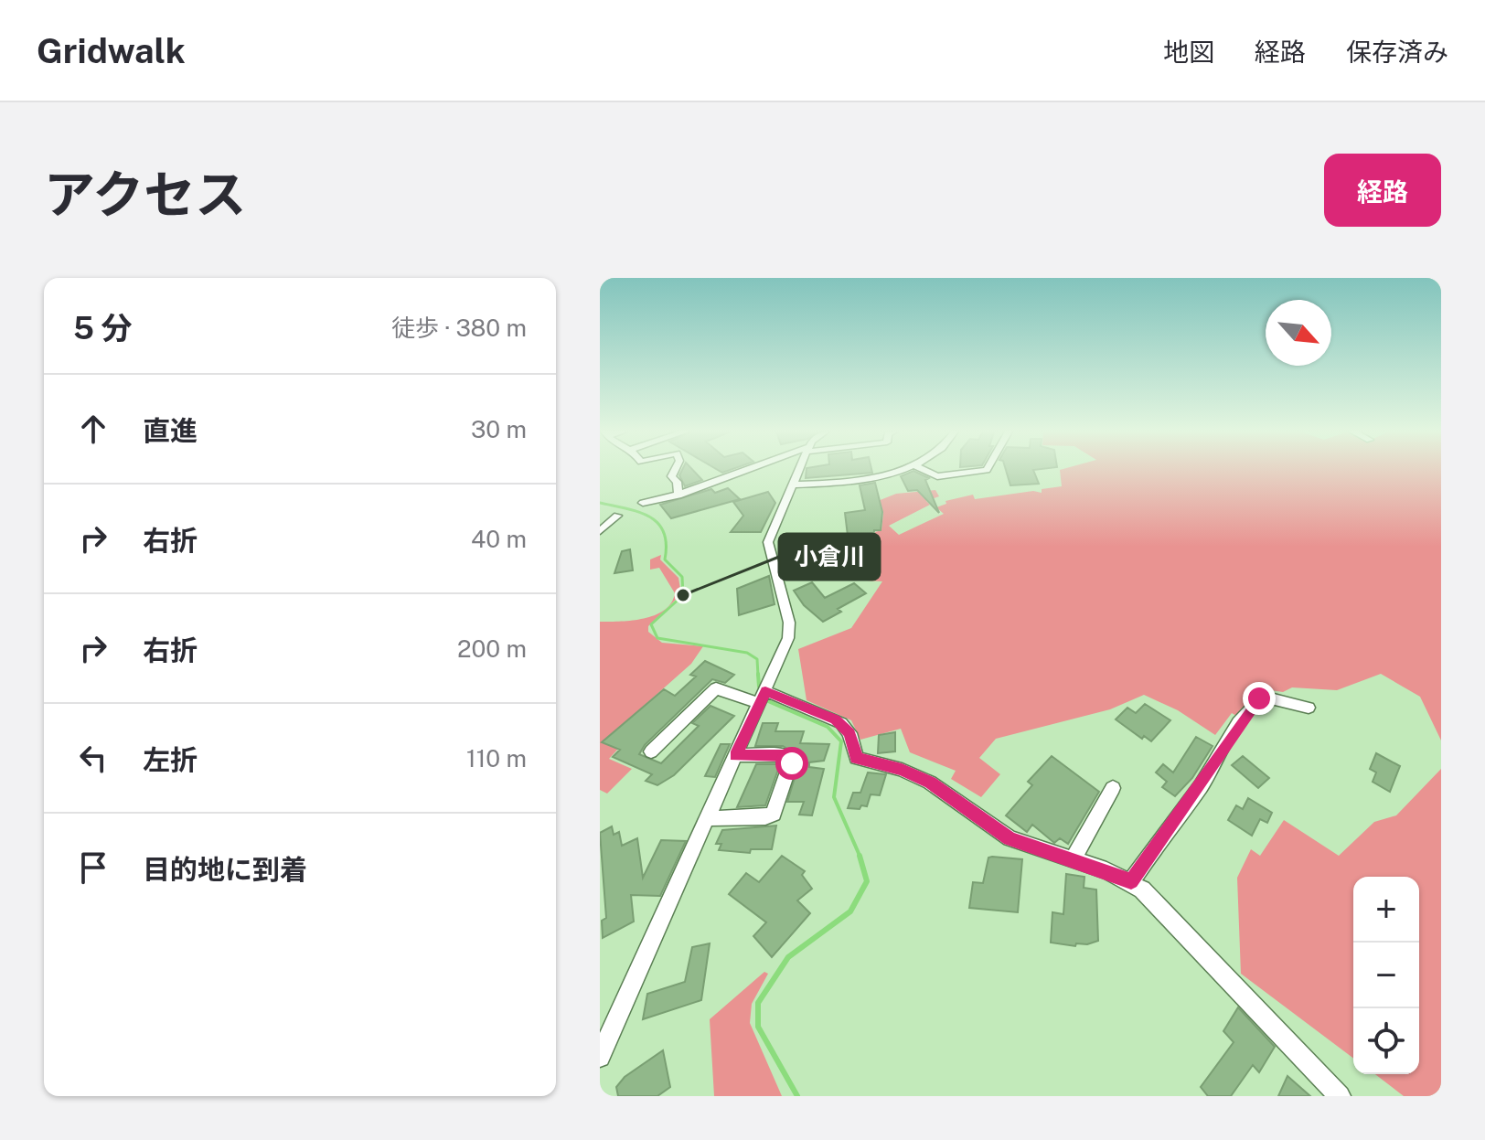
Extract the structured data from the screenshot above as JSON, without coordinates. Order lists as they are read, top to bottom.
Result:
{
  "places": ["小倉川"],
  "north": "bottom right",
  "page": {
    "header": "Gridwalk",
    "nav": ["地図", "経路", "保存済み"],
    "title": "アクセス",
    "buttons": "経路",
    "heading": ["5 分", "徒歩 · 380 m"],
    "list": [
      ["直進", "30 m"],
      ["右折", "40 m"],
      ["右折", "200 m"],
      ["左折", "110 m"],
      "目的地に到着"
    ],
    "map_buttons": ["+", "−"]
  }
}
